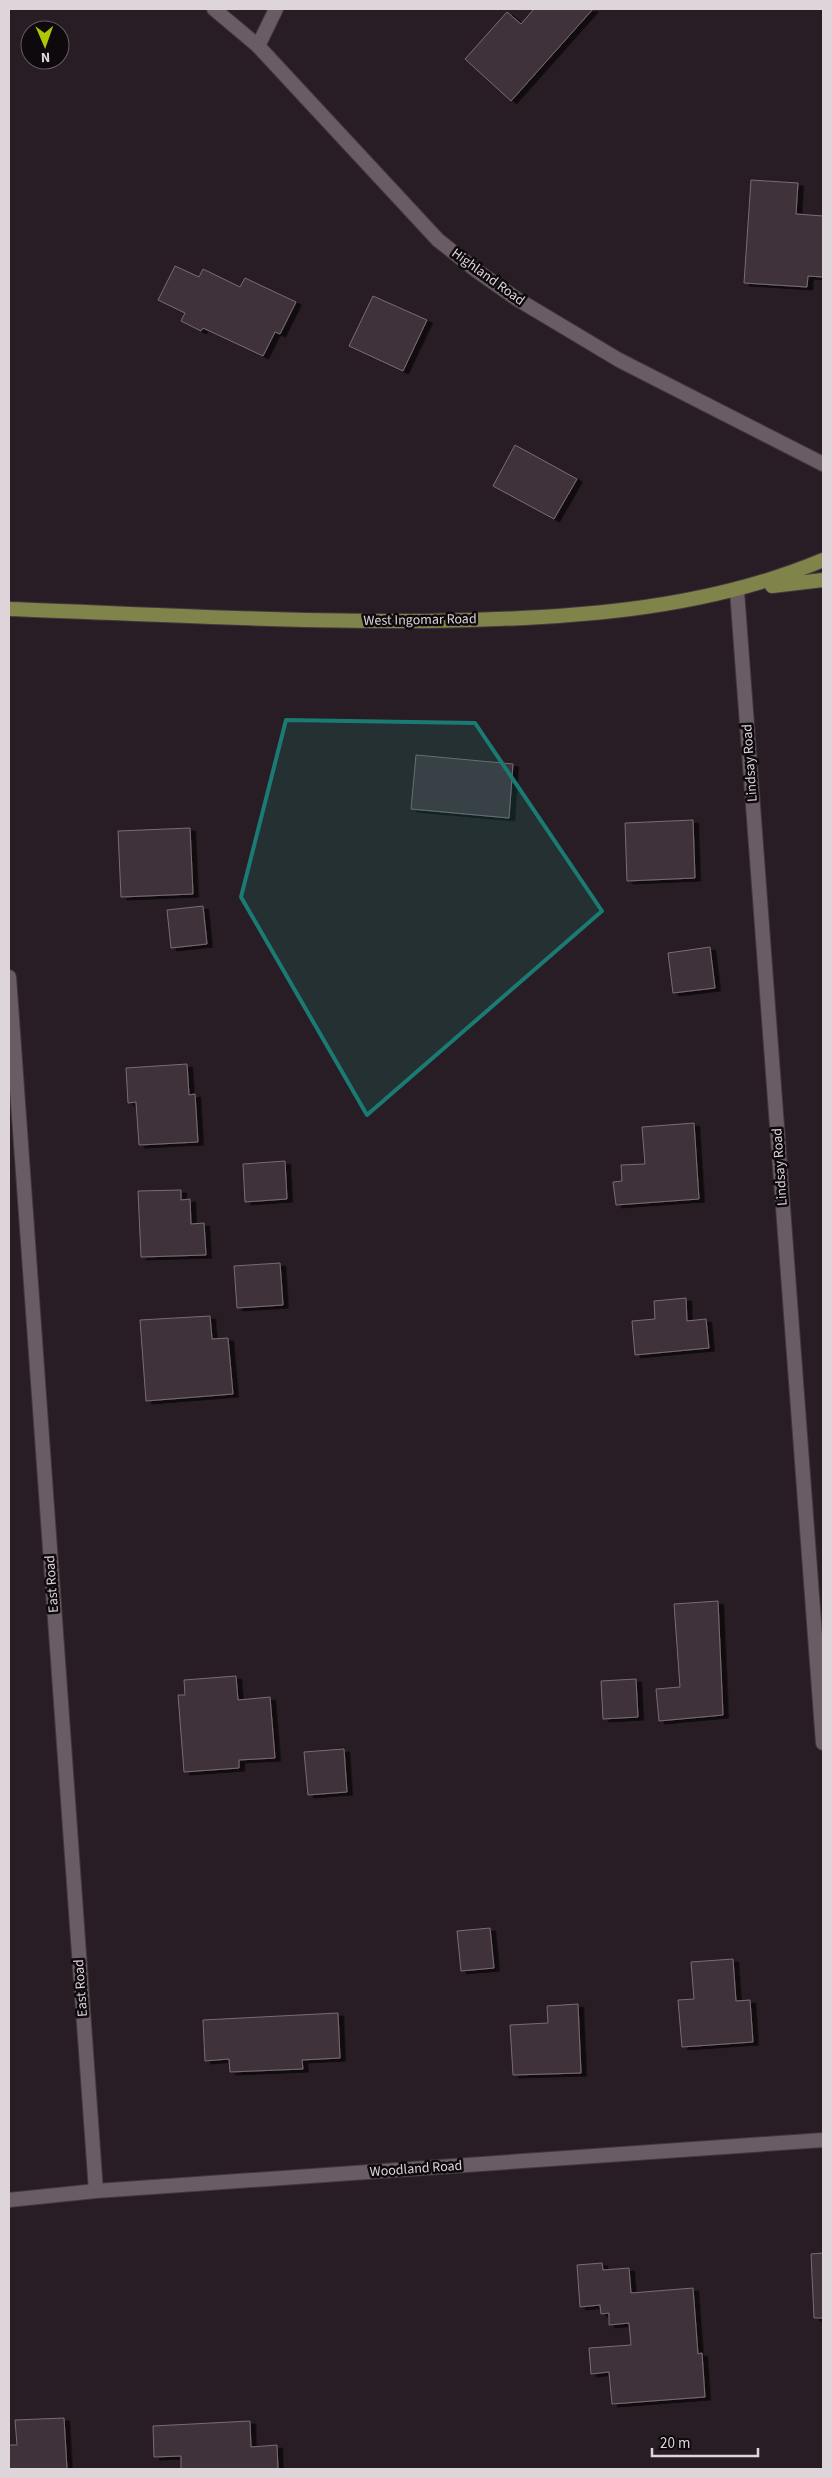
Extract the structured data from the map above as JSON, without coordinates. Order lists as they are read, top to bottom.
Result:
{
  "streets": {
    "main road": ["West Ingomar Road"],
    "street": [
      "Highland Road",
      "Lindsay Road",
      "East Road",
      "Woodland Road"
    ]
  },
  "crossings": [
    ["West Ingomar Road", "Lindsay Road"],
    ["East Road", "Woodland Road"]
  ],
  "scale_bar": "20 m",
  "north": "bottom"
}
